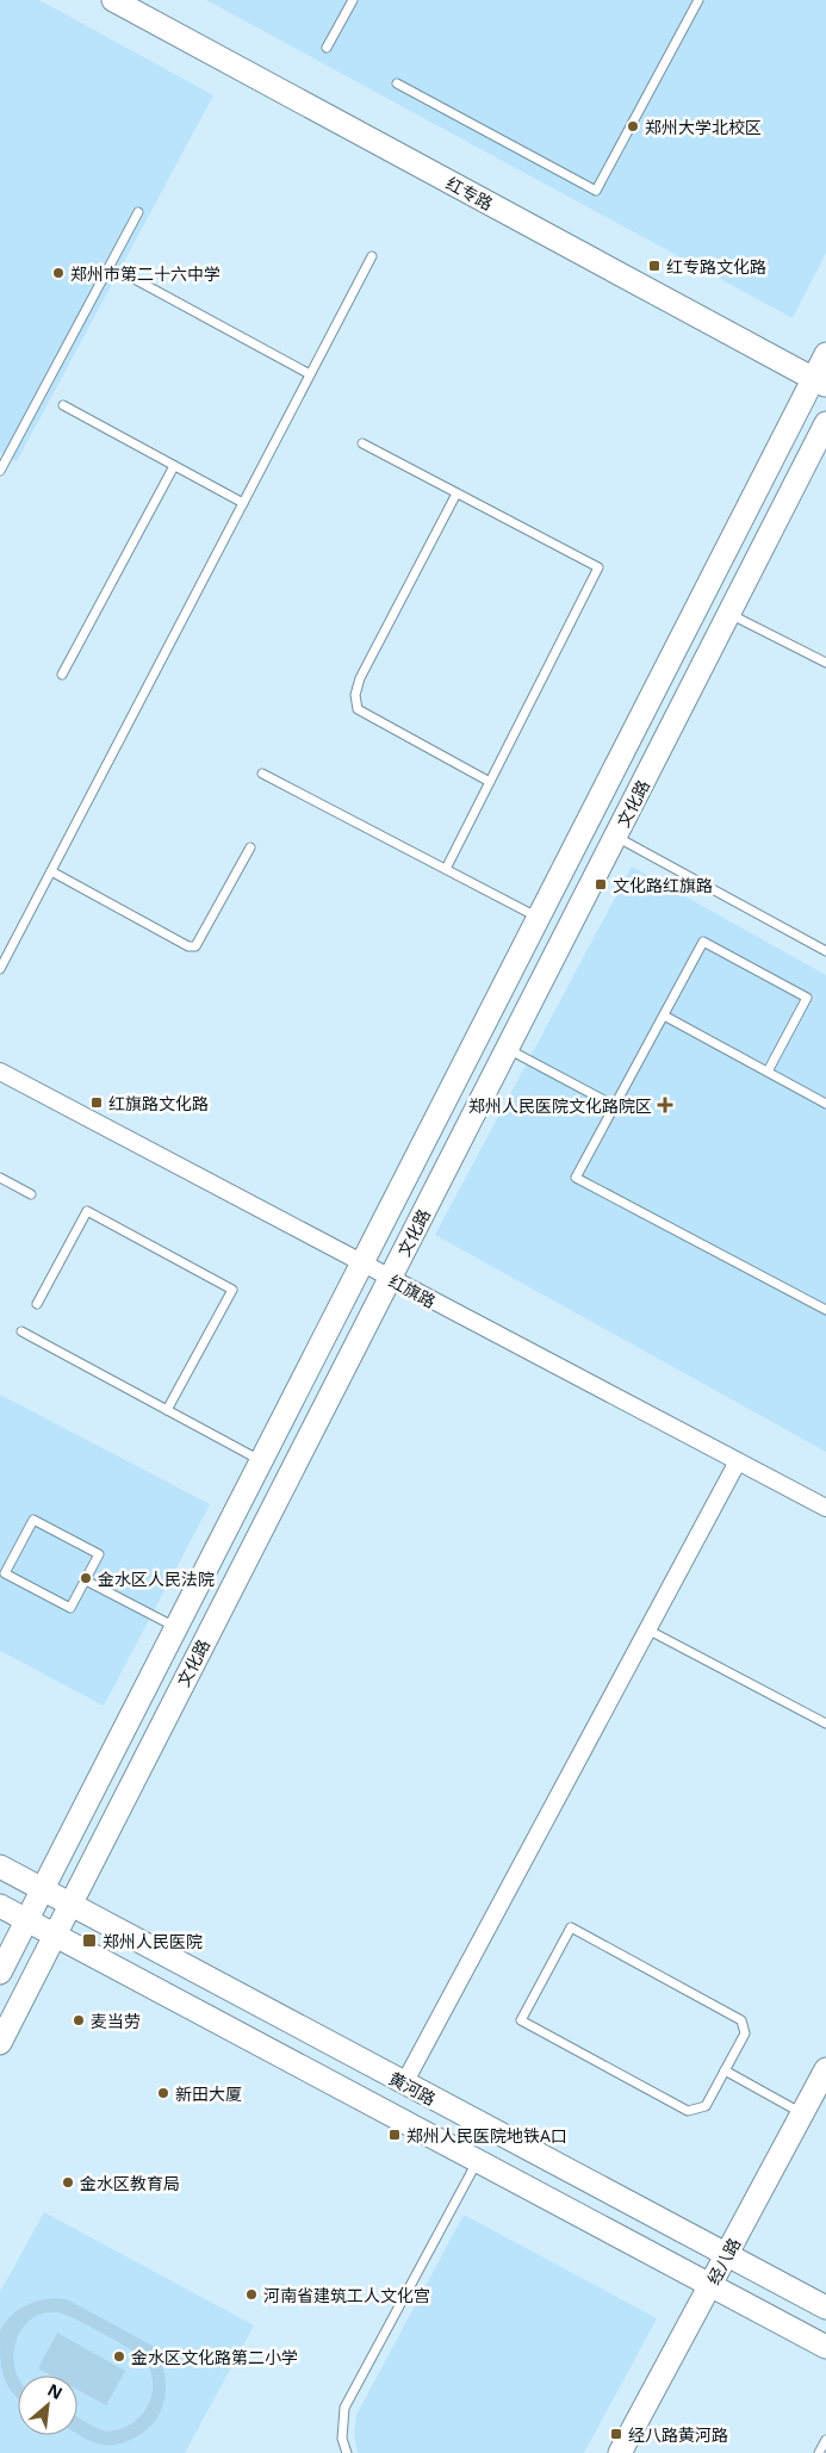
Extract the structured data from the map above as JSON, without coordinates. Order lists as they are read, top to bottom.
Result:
{
  "streets": {
    "main road": [
      "红专路",
      "文化路",
      "黄河路",
      "经八路"
    ],
    "street": ["红旗路"]
  },
  "crossings": [
    ["红专路", "文化路"],
    ["文化路", "红旗路"],
    ["文化路", "黄河路"],
    ["黄河路", "经八路"]
  ],
  "places": {
    "other": [
      "郑州大学北校区",
      "郑州市第二十六中学",
      "金水区人民法院",
      "麦当劳",
      "新田大厦",
      "金水区教育局",
      "河南省建筑工人文化宫",
      "金水区文化路第二小学"
    ],
    "transit": [
      "红专路文化路",
      "文化路红旗路",
      "红旗路文化路",
      "郑州人民医院",
      "郑州人民医院地铁A口",
      "经八路黄河路"
    ],
    "health": ["郑州人民医院文化路院区"]
  },
  "north": "top right"
}
